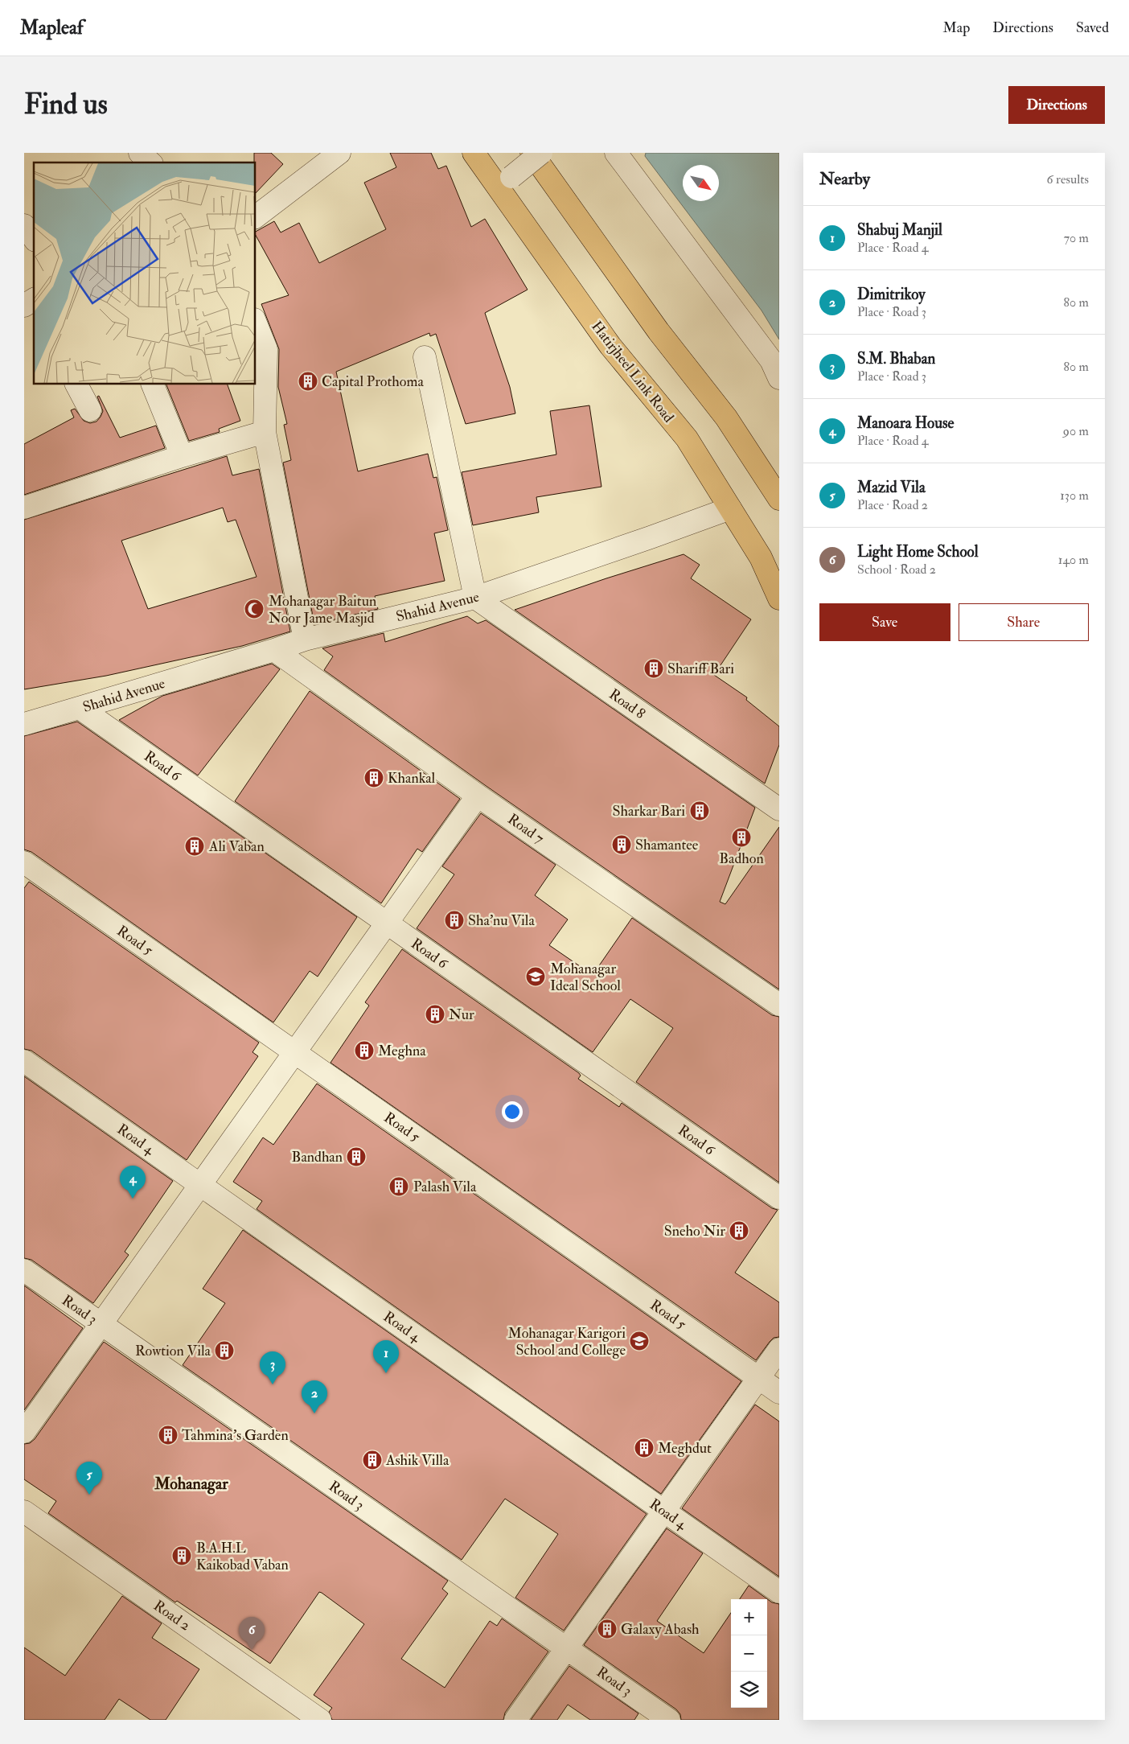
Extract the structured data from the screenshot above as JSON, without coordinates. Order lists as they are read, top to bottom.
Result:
{
  "streets": {
    "main road": ["Hatirjheel Link Road"],
    "street": [
      "Shahid Avenue",
      "Road 8",
      "Road 6",
      "Road 7",
      "Road 5",
      "Road 4",
      "Road 3",
      "Road 2"
    ]
  },
  "crossings": [
    ["Hatirjheel Link Road", "Shahid Avenue"],
    ["Shahid Avenue", "Road 8"],
    ["Shahid Avenue", "Road 6"],
    ["Shahid Avenue", "Road 7"]
  ],
  "districts": ["Mohanagar"],
  "places": {
    "building": [
      "Capital Prothoma",
      "Shariff Bari",
      "Khankal",
      "Sharkar Bari",
      "Badhon",
      "Shamantee",
      "Ali Vaban",
      "Sha'nu Vila",
      "Nur",
      "Meghna",
      "Bandhan",
      "Palash Vila",
      "Sneho Nir",
      "Rowtion Vila",
      "Tahmina's Garden",
      "Meghdut",
      "Ashik Villa",
      "B.A.H.L Kaikobad Vaban",
      "Galaxy Abash"
    ],
    "mosque": ["Mohanagar Baitun Noor Jame Masjid"],
    "school or university": ["Mohanagar Ideal School", "Mohanagar Karigori School and College"]
  },
  "north": "bottom right",
  "page": {
    "header": "Mapleaf",
    "nav": ["Map", "Directions", "Saved"],
    "buttons": [
      "Directions",
      ["Save", "Share"]
    ],
    "title": "Find us",
    "heading": ["Nearby", "6 results"],
    "list": [
      {
        "mark": "1",
        "name": "Shabuj Manjil",
        "note": "Place · Road 4",
        "value": "70 m"
      },
      {
        "mark": "2",
        "name": "Dimitrikoy",
        "note": "Place · Road 3",
        "value": "80 m"
      },
      {
        "mark": "3",
        "name": "S.M. Bhaban",
        "note": "Place · Road 3",
        "value": "80 m"
      },
      {
        "mark": "4",
        "name": "Manoara House",
        "note": "Place · Road 4",
        "value": "90 m"
      },
      {
        "mark": "5",
        "name": "Mazid Vila",
        "note": "Place · Road 2",
        "value": "130 m"
      },
      {
        "mark": "6",
        "name": "Light Home School",
        "note": "School · Road 2",
        "value": "140 m"
      }
    ],
    "pins": [
      "4",
      "1",
      "3",
      "2",
      "5",
      "6"
    ],
    "map_buttons": ["+", "−"]
  }
}
